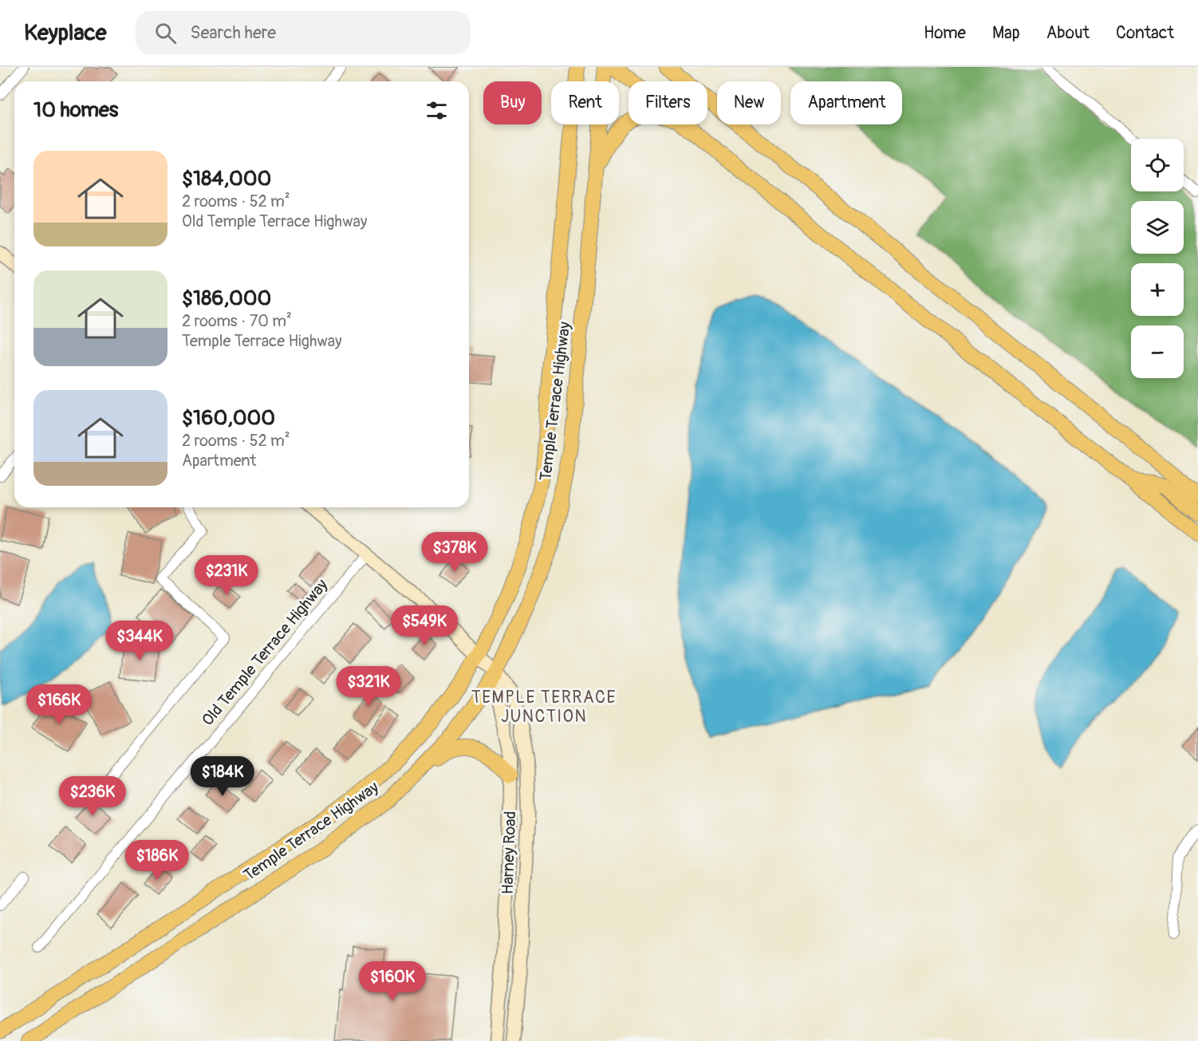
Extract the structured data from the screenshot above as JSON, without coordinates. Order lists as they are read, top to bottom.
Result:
{
  "streets": {
    "main road": ["Temple Terrace Highway"],
    "street": ["Old Temple Terrace Highway", "Harney Road"]
  },
  "crossings": [
    ["Temple Terrace Highway", "Harney Road"],
    ["Old Temple Terrace Highway", "Harney Road"]
  ],
  "districts": ["TEMPLE TERRACE JUNCTION"],
  "page": {
    "header": "Keyplace",
    "search": "Search here",
    "nav": [
      "Home",
      "Map",
      "About",
      "Contact"
    ],
    "chip": [
      "Buy",
      "Rent",
      "Filters",
      "New",
      "Apartment"
    ],
    "heading": "10 homes",
    "map_buttons": ["+", "−"],
    "list": [
      {
        "name": "$184,000",
        "note": "2 rooms · 52 m² · Old Temple Terrace Highway"
      },
      {
        "name": "$186,000",
        "note": "2 rooms · 70 m² · Temple Terrace Highway"
      },
      {
        "name": "$160,000",
        "note": "2 rooms · 52 m² · Apartment"
      }
    ],
    "price": [
      "$378K",
      "$231K",
      "$549K",
      "$344K",
      "$321K",
      "$166K",
      "$184K",
      "$236K",
      "$186K",
      "$160K"
    ]
  }
}
